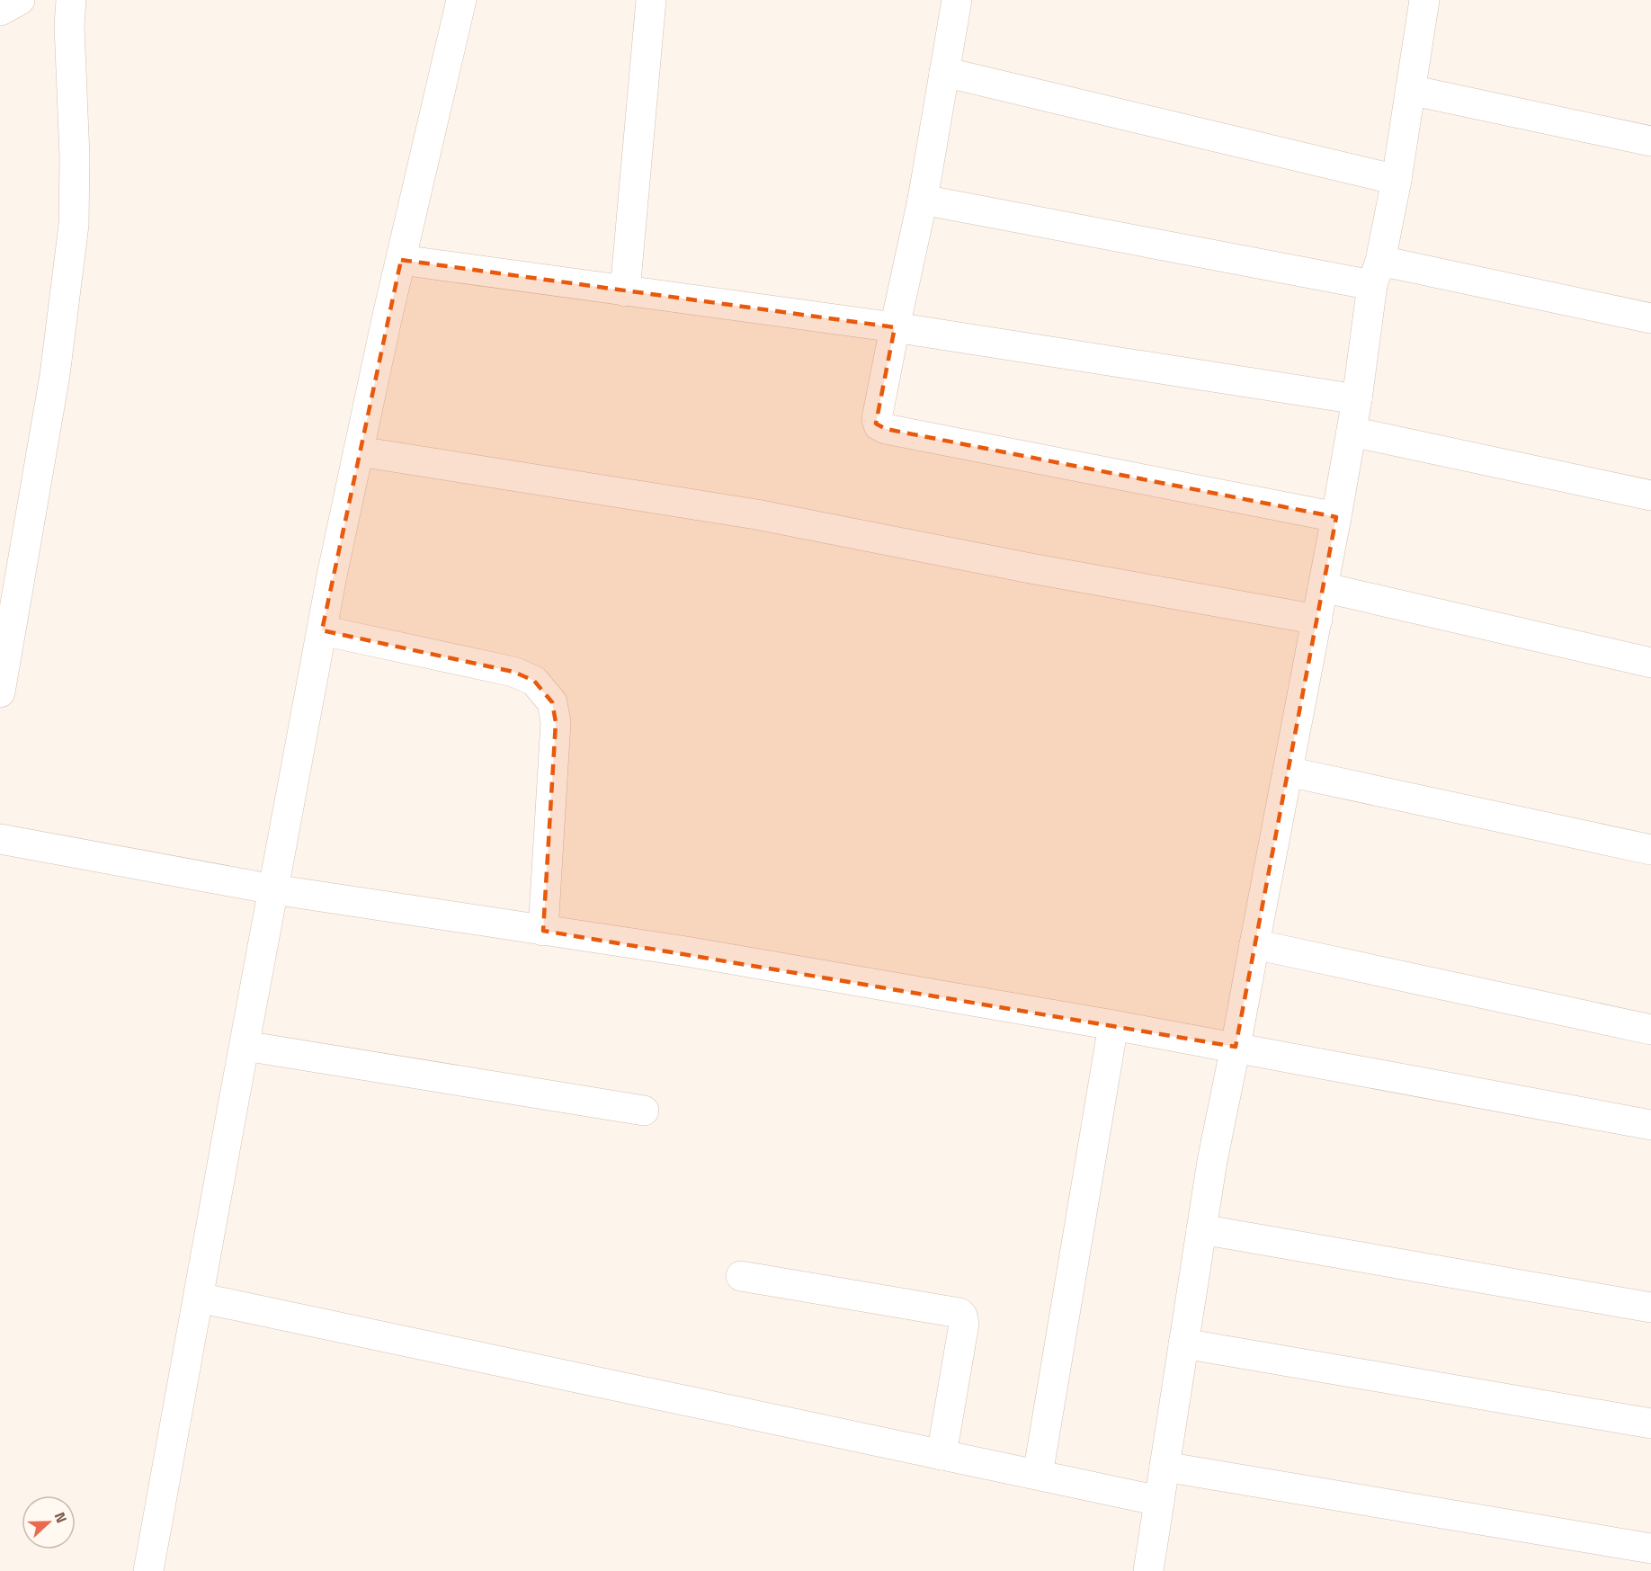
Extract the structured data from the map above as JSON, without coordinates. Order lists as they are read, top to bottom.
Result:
{
  "north": "right"
}
